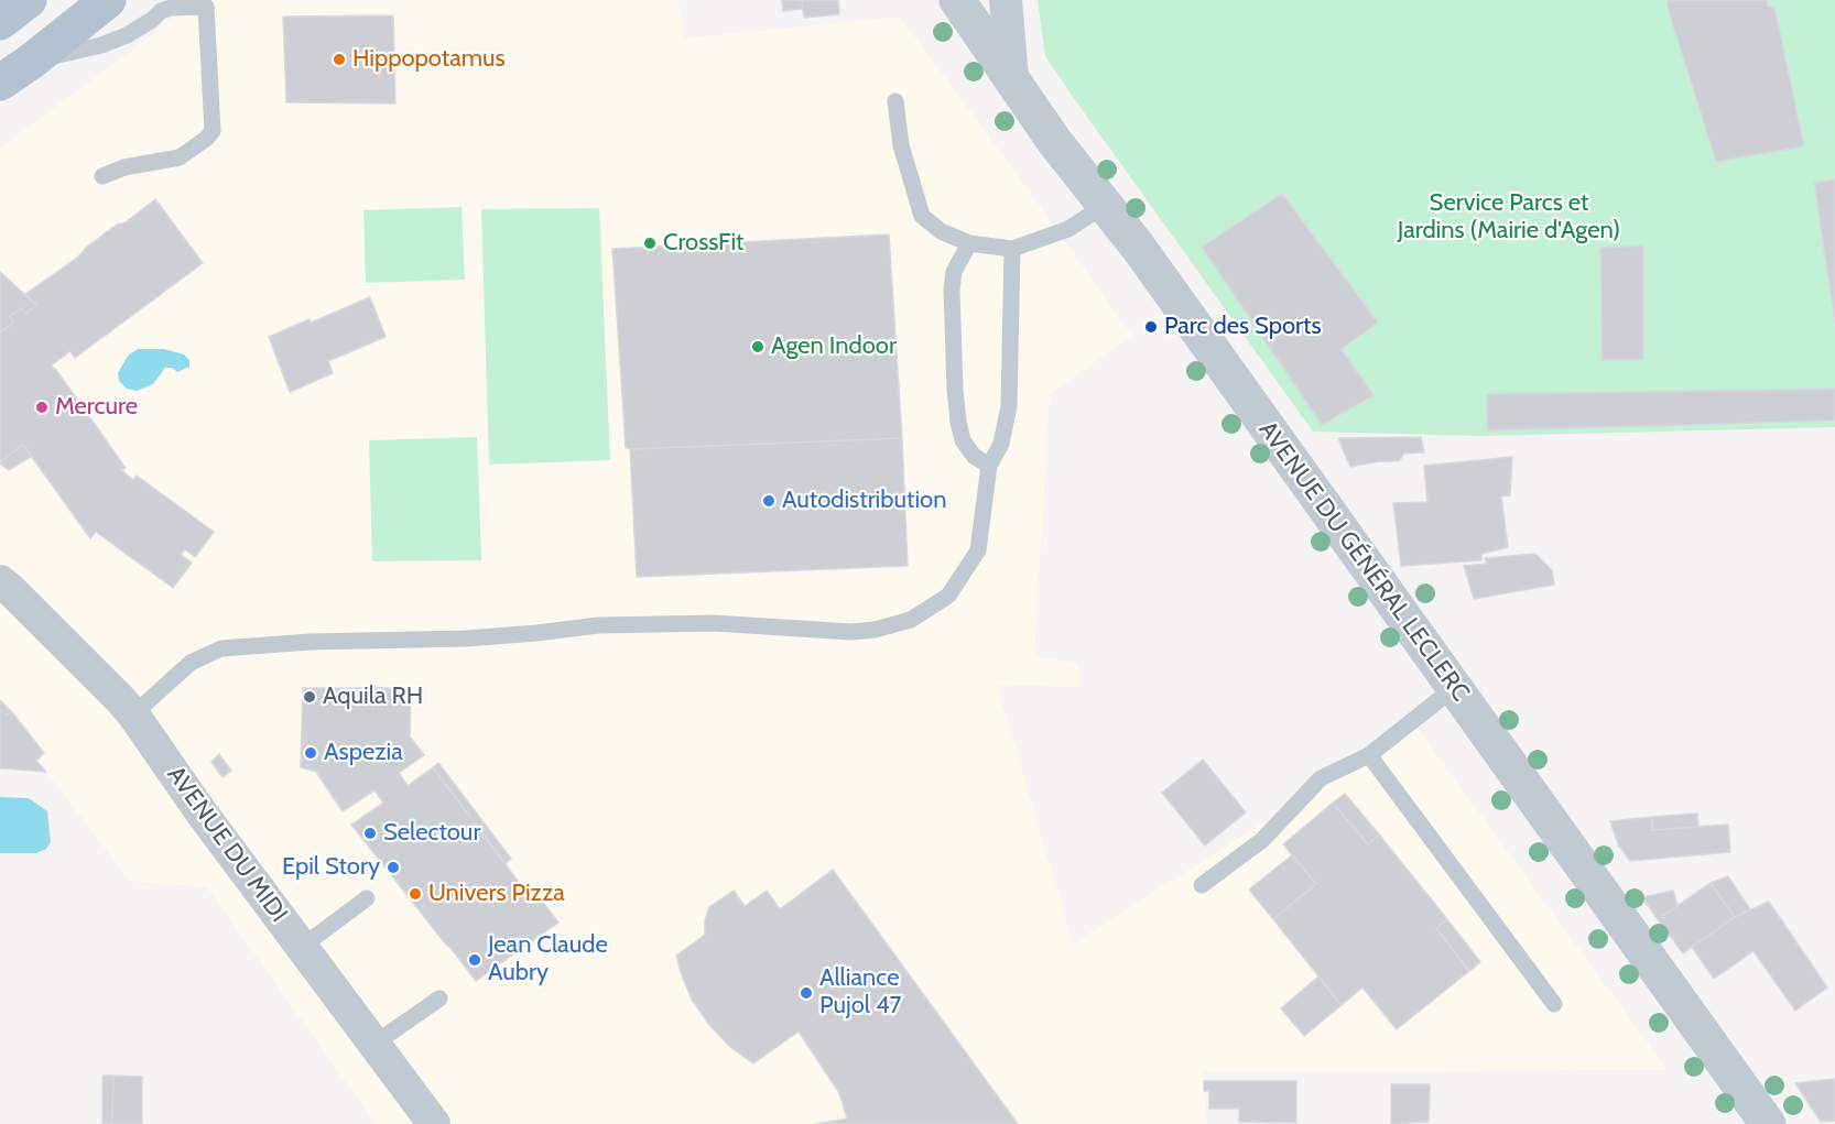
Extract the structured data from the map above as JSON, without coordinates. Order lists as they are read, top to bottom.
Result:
{
  "streets": {
    "street": ["AVENUE DU GÉNÉRAL LECLERC", "AVENUE DU MIDI"]
  },
  "parks": ["Service Parcs et Jardins (Mairie d'Agen)"],
  "places": [
    "Hippopotamus",
    "CrossFit",
    "Parc des Sports",
    "Agen Indoor",
    "Mercure",
    "Autodistribution",
    "Aquila RH",
    "Aspezia",
    "Selectour",
    "Epil Story",
    "Univers Pizza",
    "Jean Claude Aubry",
    "Alliance Pujol 47"
  ]
}
